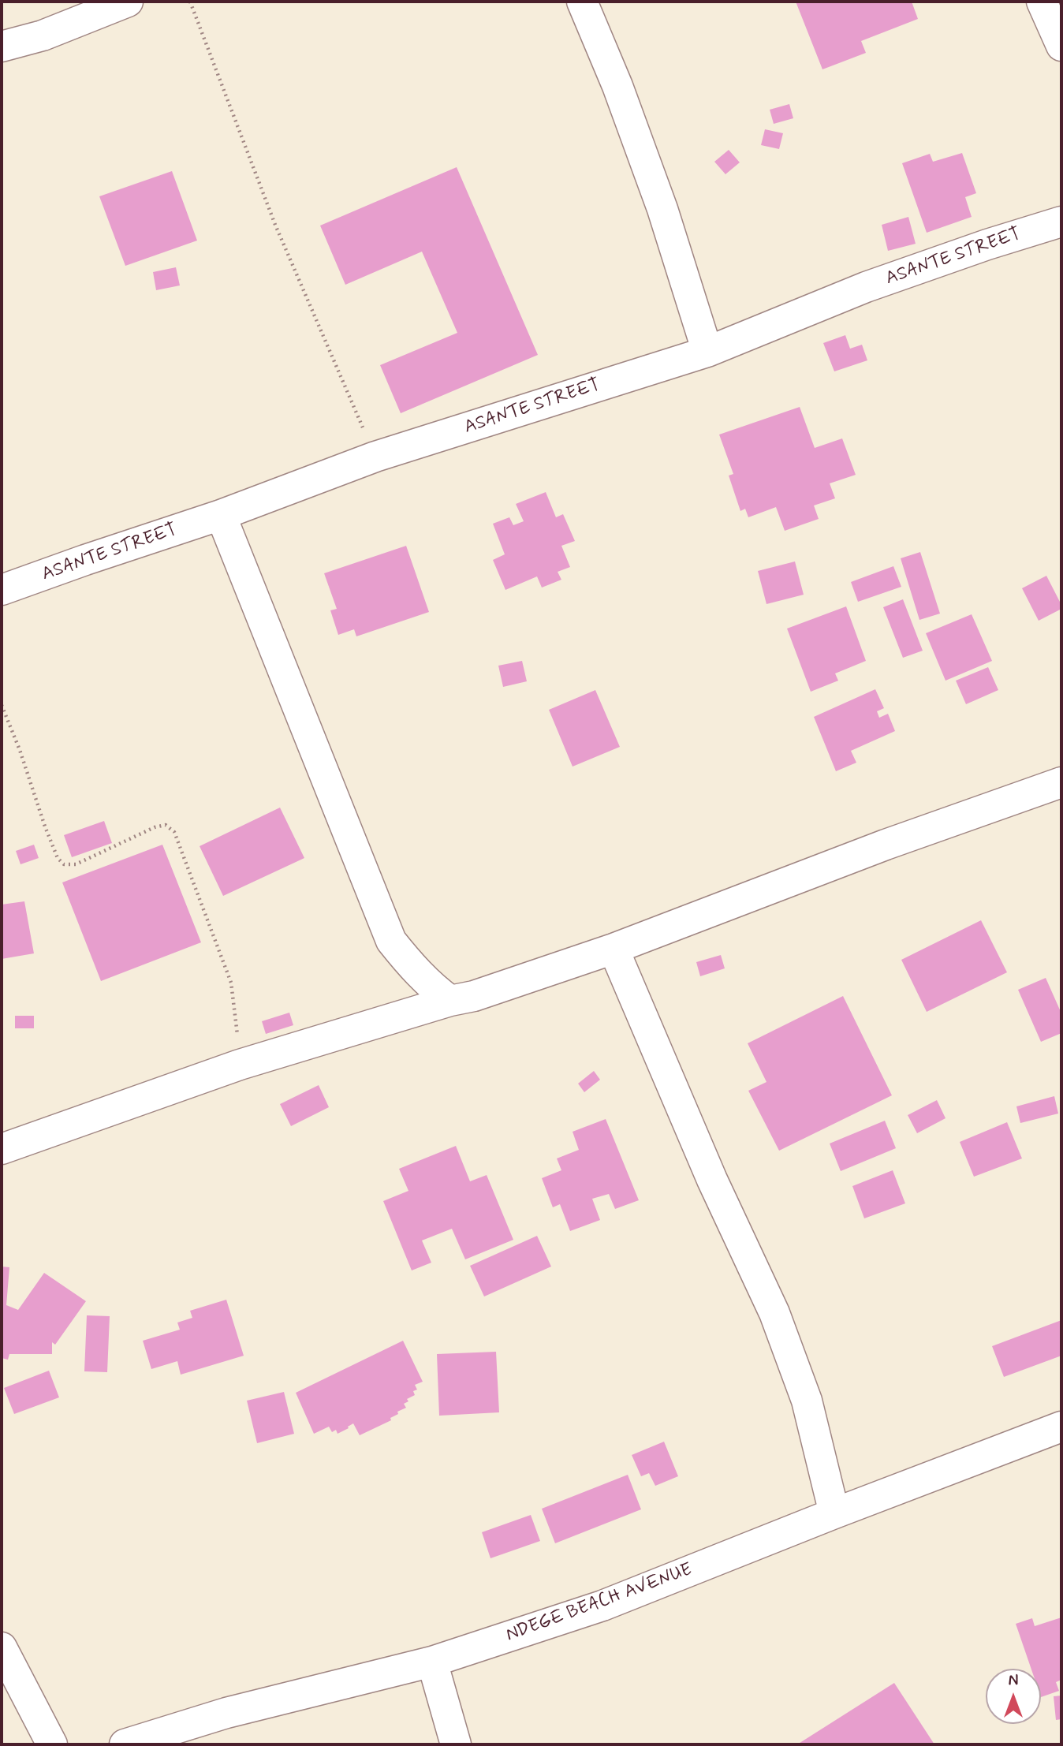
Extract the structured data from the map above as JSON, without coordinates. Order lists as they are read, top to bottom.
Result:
{
  "streets": {
    "street": ["ASANTE STREET", "NDEGE BEACH AVENUE"]
  },
  "north": "top"
}
